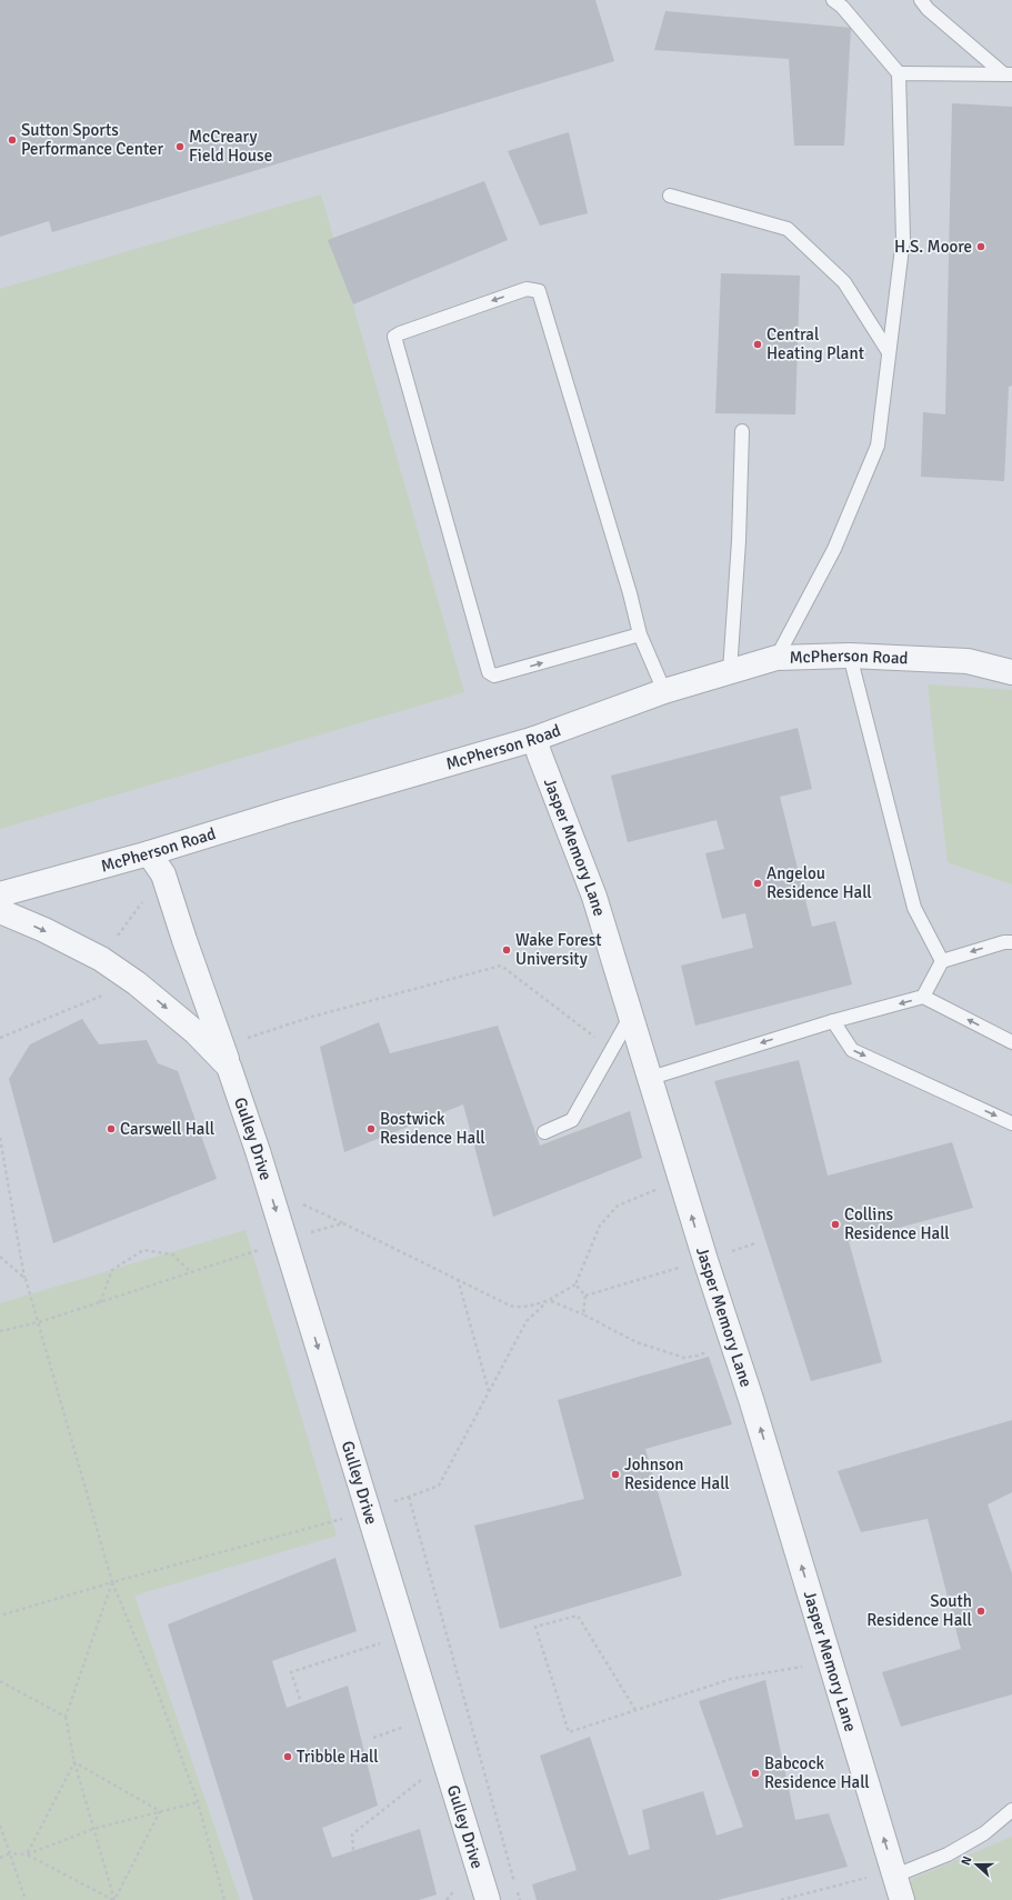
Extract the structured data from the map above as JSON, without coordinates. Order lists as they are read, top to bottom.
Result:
{
  "streets": {
    "street": ["McPherson Road", "Jasper Memory Lane", "Gulley Drive"]
  },
  "crossings": [
    ["McPherson Road", "Jasper Memory Lane"],
    ["McPherson Road", "Gulley Drive"]
  ],
  "one_way": ["Jasper Memory Lane", "Gulley Drive"],
  "places": [
    "Sutton Sports Performance Center",
    "McCreary Field House",
    "H.S. Moore",
    "Central Heating Plant",
    "Angelou Residence Hall",
    "Wake Forest University",
    "Carswell Hall",
    "Bostwick Residence Hall",
    "Collins Residence Hall",
    "Johnson Residence Hall",
    "South Residence Hall",
    "Tribble Hall",
    "Babcock Residence Hall"
  ],
  "north": "left"
}
